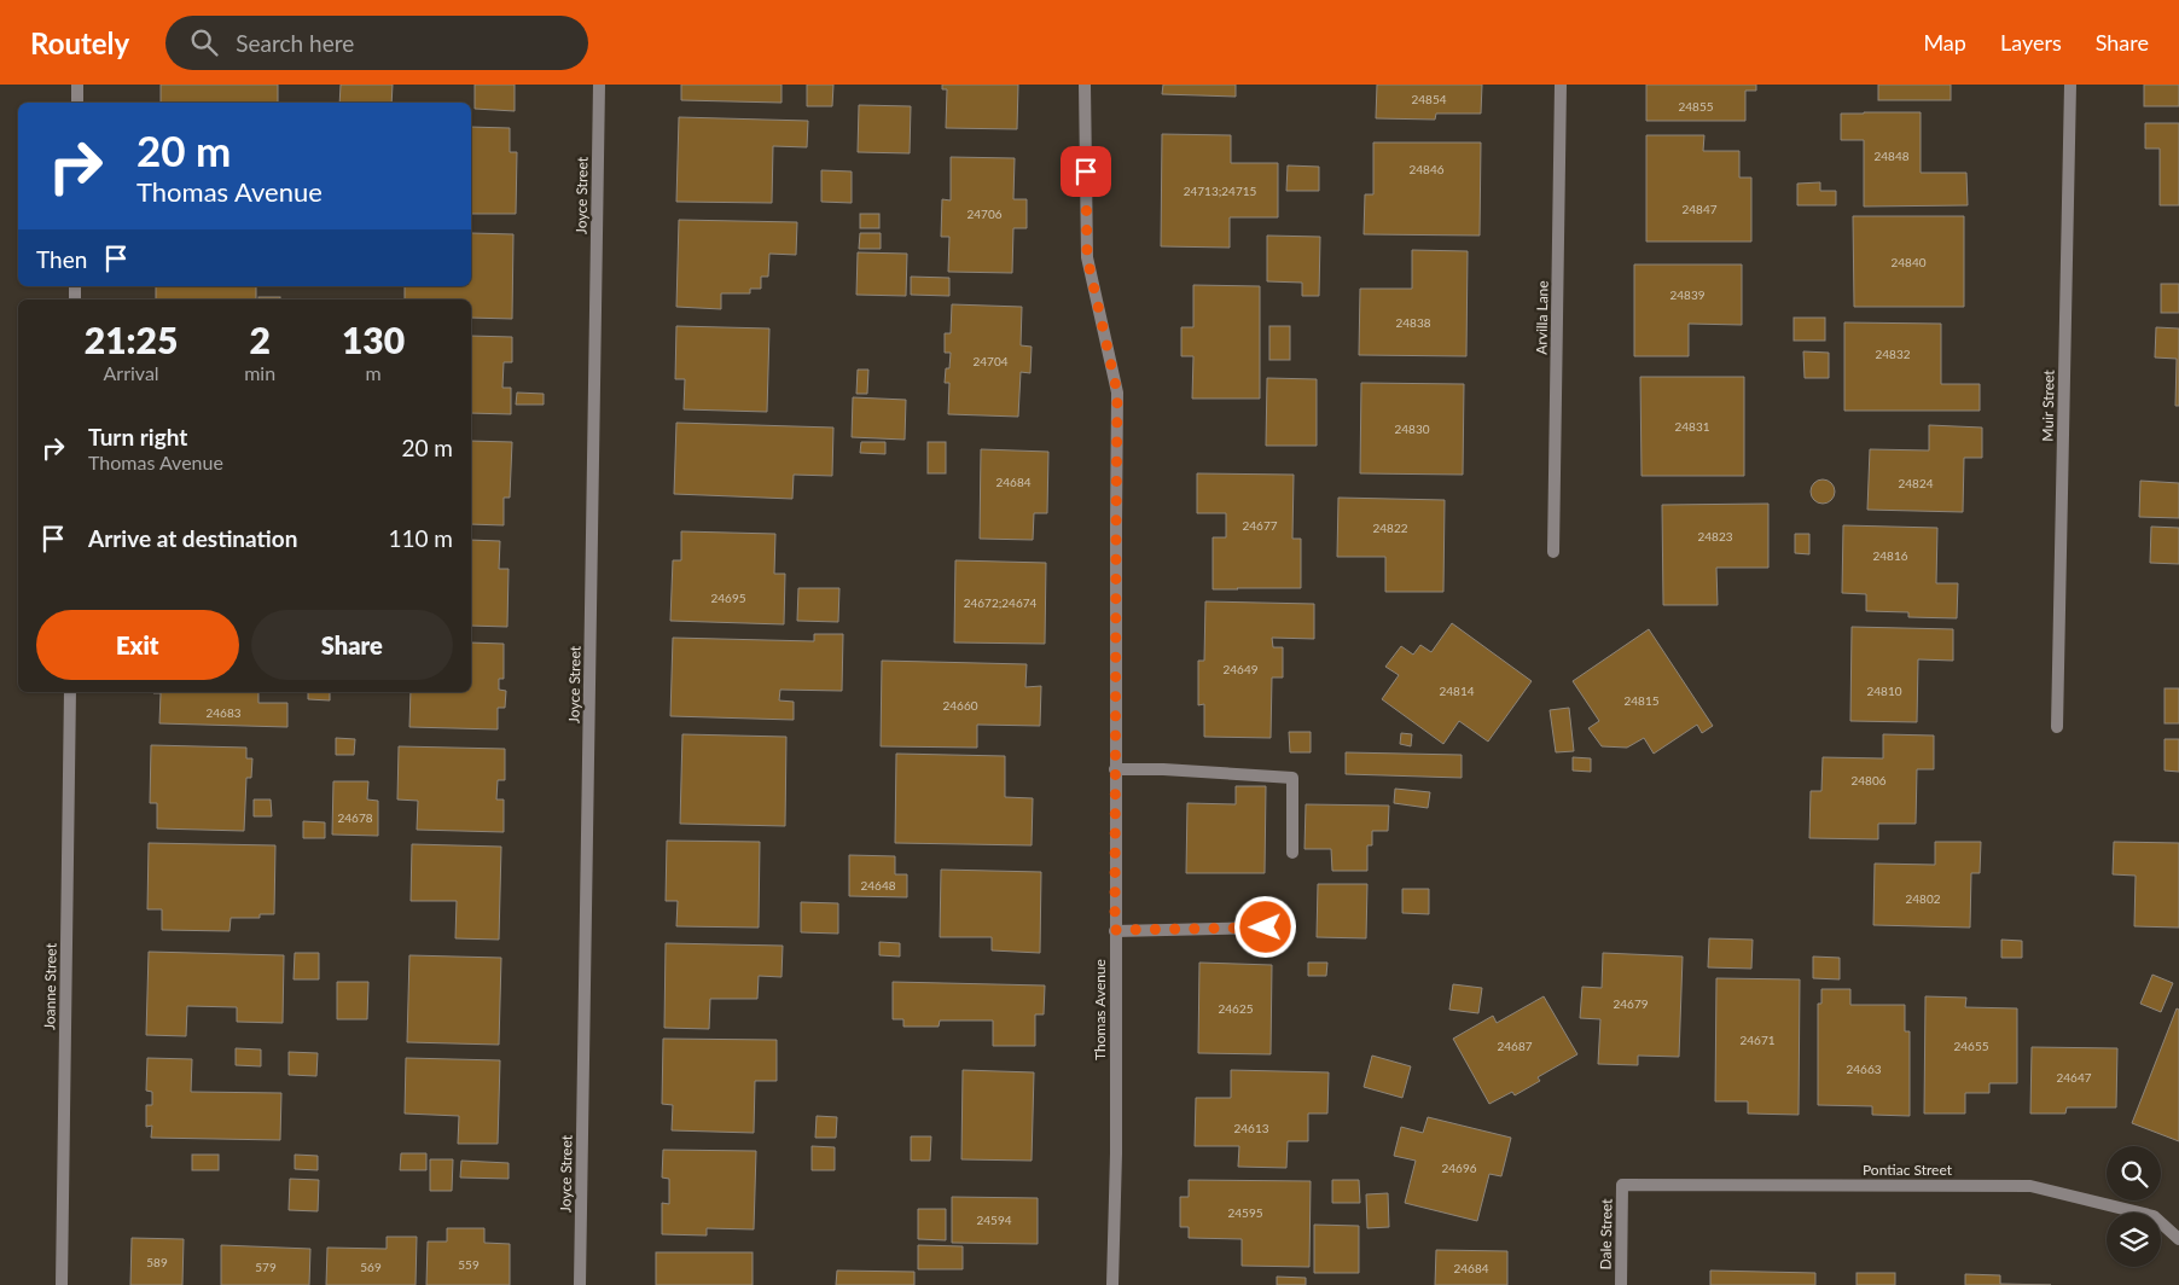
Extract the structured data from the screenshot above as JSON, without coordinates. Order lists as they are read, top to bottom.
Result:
{
  "streets": {
    "street": [
      "Joyce Street",
      "Arvilla Lane",
      "Muir Street",
      "Joanne Street",
      "Thomas Avenue",
      "Pontiac Street",
      "Dale Street"
    ]
  },
  "crossings": [
    ["Pontiac Street", "Dale Street"]
  ],
  "house_numbers": [
    "24854",
    "24855",
    "24848",
    "24846",
    "24713;24715",
    "24847",
    "24706",
    "24840",
    "24839",
    "24838",
    "24832",
    "24704",
    "24831",
    "24830",
    "24684",
    "24824",
    "24677",
    "24822",
    "24823",
    "24816",
    "24695",
    "24672;24674",
    "24649",
    "24814",
    "24810",
    "24815",
    "24660",
    "24683",
    "24806",
    "24678",
    "24648",
    "24802",
    "24679",
    "24625",
    "24671",
    "24687",
    "24655",
    "24663",
    "24647",
    "24613",
    "24696",
    "24595",
    "24594",
    "589",
    "559",
    "579",
    "569",
    "24684"
  ],
  "page": {
    "header": "Routely",
    "search": "Search here",
    "nav": ["Map", "Layers", "Share"],
    "turn": ["20 m", "Thomas Avenue"],
    "then": "Then",
    "eta": [
      "21:25",
      "Arrival",
      "2",
      "min",
      "130",
      "m"
    ],
    "list": [
      {
        "name": "Turn right",
        "note": "Thomas Avenue",
        "value": "20 m"
      },
      {
        "name": "Arrive at destination",
        "value": "110 m"
      }
    ],
    "buttons": ["Exit", "Share"]
  }
}
